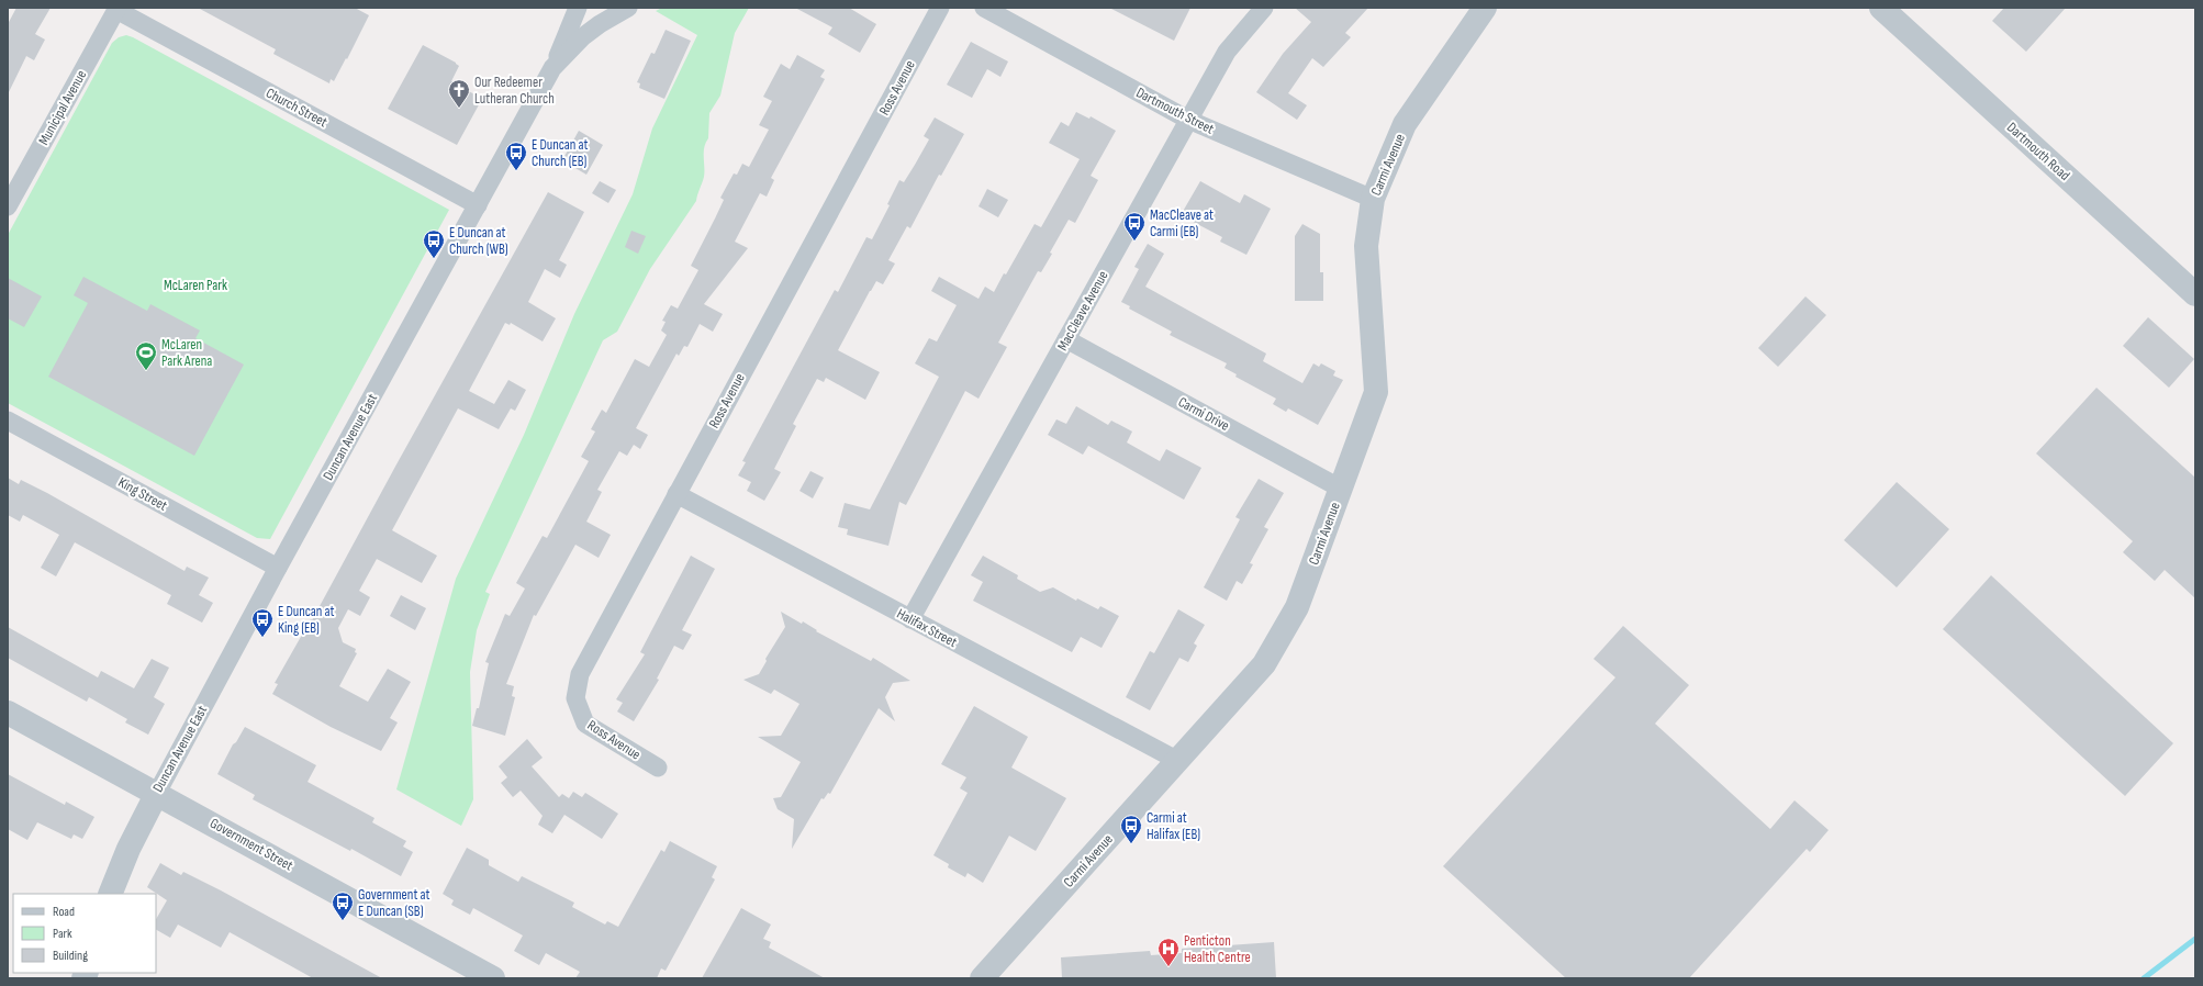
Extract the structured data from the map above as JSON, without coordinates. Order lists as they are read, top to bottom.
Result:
{
  "streets": {
    "street": [
      "Ross Avenue",
      "Municipal Avenue",
      "Church Street",
      "Dartmouth Street",
      "Dartmouth Road",
      "Carmi Avenue",
      "MacCleave Avenue",
      "Carmi Drive",
      "Duncan Avenue East",
      "King Street",
      "Halifax Street",
      "Government Street"
    ]
  },
  "crossings": [
    ["Ross Avenue", "Halifax Street"],
    ["Municipal Avenue", "Church Street"],
    ["Church Street", "Duncan Avenue East"],
    ["Dartmouth Street", "Carmi Avenue"],
    ["Dartmouth Street", "MacCleave Avenue"],
    ["Carmi Avenue", "Carmi Drive"],
    ["Carmi Avenue", "Halifax Street"],
    ["MacCleave Avenue", "Carmi Drive"],
    ["MacCleave Avenue", "Halifax Street"],
    ["Duncan Avenue East", "King Street"],
    ["Duncan Avenue East", "Government Street"]
  ],
  "parks": ["McLaren Park"],
  "places": {
    "church": ["Our Redeemer Lutheran Church"],
    "bus stop": [
      "E Duncan at Church (EB)",
      "MacCleave at Carmi (EB)",
      "E Duncan at Church (WB)",
      "E Duncan at King (EB)",
      "Carmi at Halifax (EB)",
      "Government at E Duncan (SB)"
    ],
    "sports": ["McLaren Park Arena"],
    "hospital": ["Penticton Health Centre"]
  },
  "legend": ["Road", "Park", "Building"]
}
